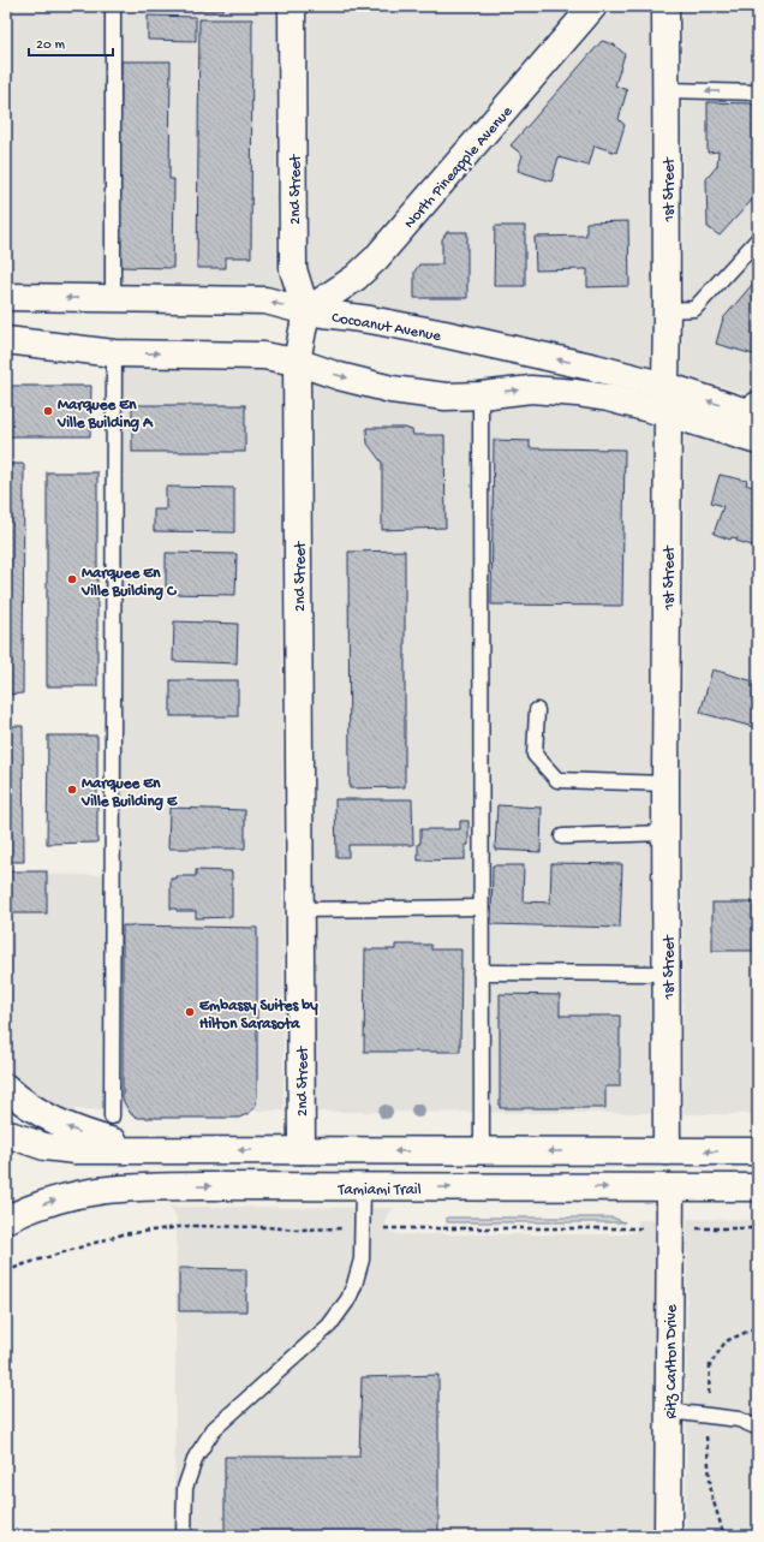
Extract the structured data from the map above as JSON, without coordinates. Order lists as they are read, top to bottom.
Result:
{
  "streets": {
    "street": [
      "North Pineapple Avenue",
      "2nd Street",
      "1st Street",
      "Cocoanut Avenue",
      "Tamiami Trail",
      "Ritz Carlton Drive"
    ]
  },
  "crossings": [
    ["North Pineapple Avenue", "2nd Street"],
    ["North Pineapple Avenue", "Cocoanut Avenue"],
    ["2nd Street", "Cocoanut Avenue"],
    ["1st Street", "Cocoanut Avenue"],
    ["Tamiami Trail", "Ritz Carlton Drive"]
  ],
  "places": [
    "Marquee En Ville Building A",
    "Marquee En Ville Building C",
    "Marquee En Ville Building E",
    "Embassy Suites by Hilton Sarasota"
  ],
  "scale_bar": "20 m"
}
